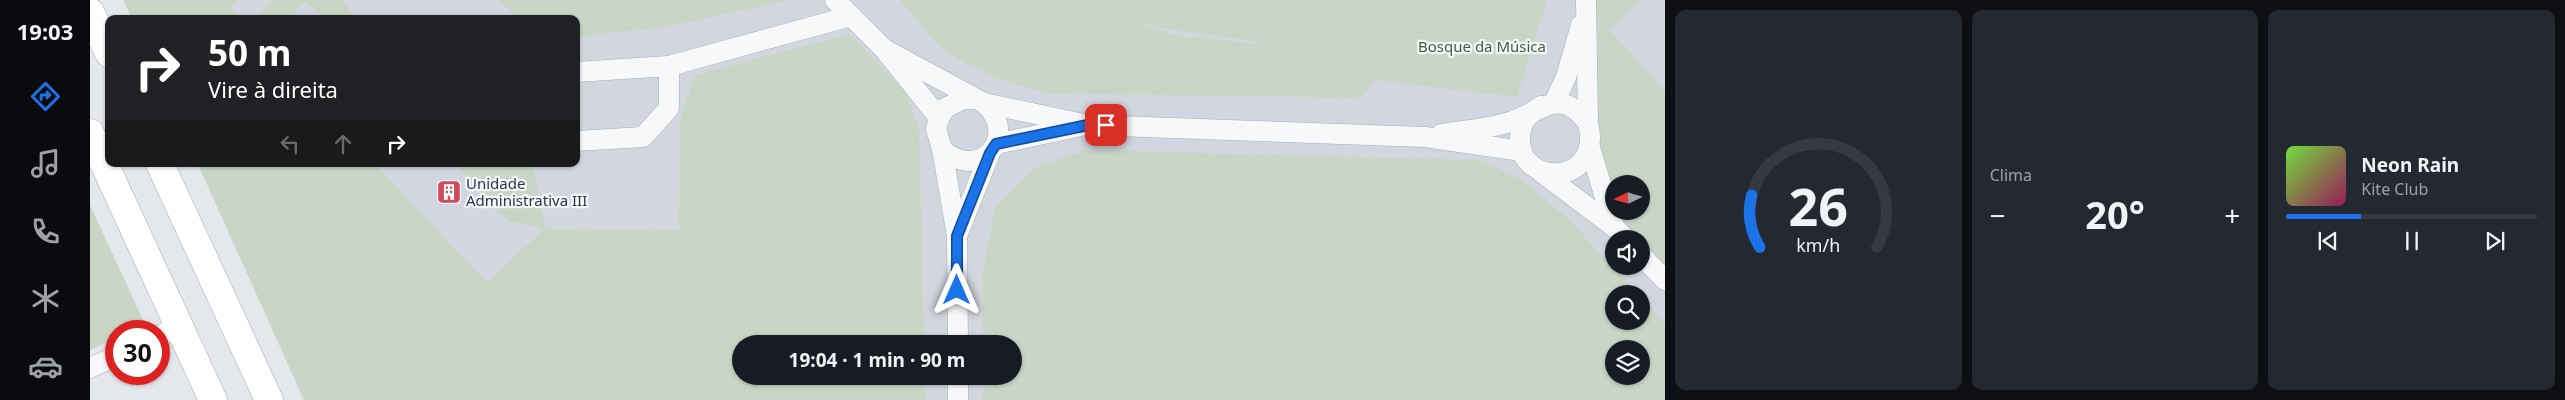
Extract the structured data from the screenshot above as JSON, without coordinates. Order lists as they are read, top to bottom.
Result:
{
  "parks": ["Bosque da Música"],
  "places": {
    "building": ["Unidade Administrativa III"]
  },
  "north": "left",
  "page": {
    "tabs": "19:03",
    "tile": "Clima",
    "turn": ["50 m", "Vire à direita"],
    "song": ["Neon Rain", "Kite Club"],
    "heat": ["−", "20°", "+"],
    "limit": "30",
    "trip": "19:04 · 1 min · 90 m",
    "gauge": ["26", "km/h"]
  }
}
